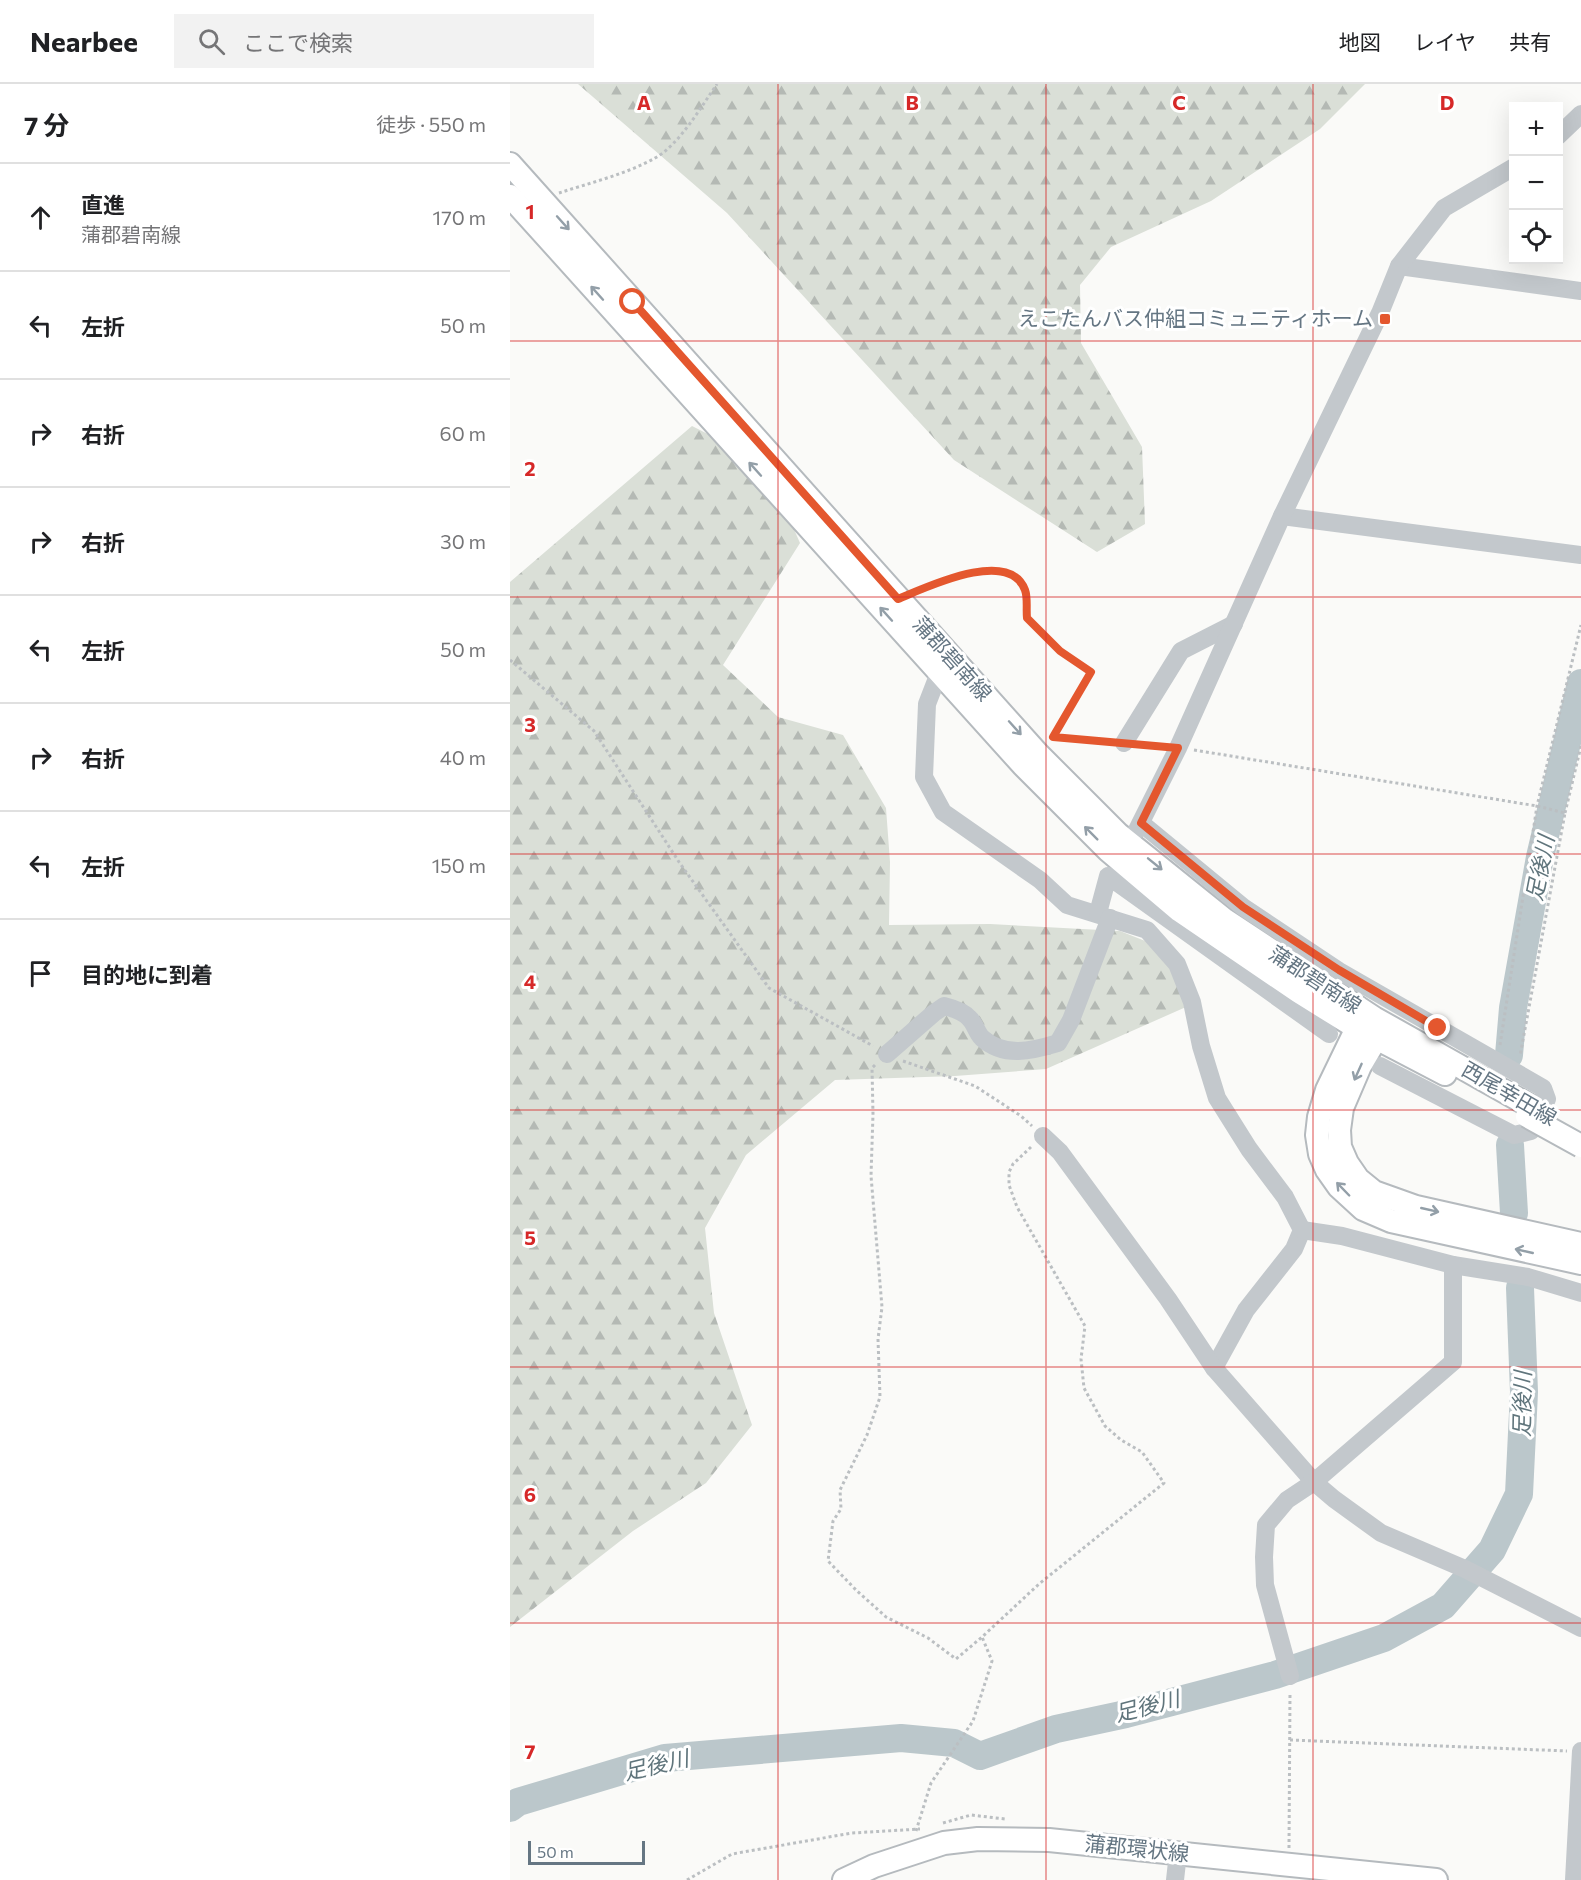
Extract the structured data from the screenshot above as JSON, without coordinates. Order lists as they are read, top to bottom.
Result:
{
  "streets": {
    "main road": ["蒲郡碧南線", "西尾幸田線", "蒲郡環状線"]
  },
  "crossings": [
    ["蒲郡碧南線", "西尾幸田線"]
  ],
  "water": ["足後川"],
  "places": {
    "transit": ["えこたんバス仲組コミュニティホーム"]
  },
  "scale_bar": "50 m",
  "page": {
    "header": "Nearbee",
    "search": "ここで検索",
    "nav": ["地図", "レイヤ", "共有"],
    "heading": ["7 分", "徒歩 · 550 m"],
    "map_buttons": ["+", "−"],
    "list": [
      ["直進", "蒲郡碧南線", "170 m"],
      ["左折", "50 m"],
      ["右折", "60 m"],
      ["右折", "30 m"],
      ["左折", "50 m"],
      ["右折", "40 m"],
      ["左折", "150 m"],
      "目的地に到着"
    ],
    "scale": "50 m"
  },
  "grid": {
    "columns": [
      "A",
      "B",
      "C",
      "D"
    ],
    "rows": [
      "1",
      "2",
      "3",
      "4",
      "5",
      "6",
      "7"
    ]
  }
}
